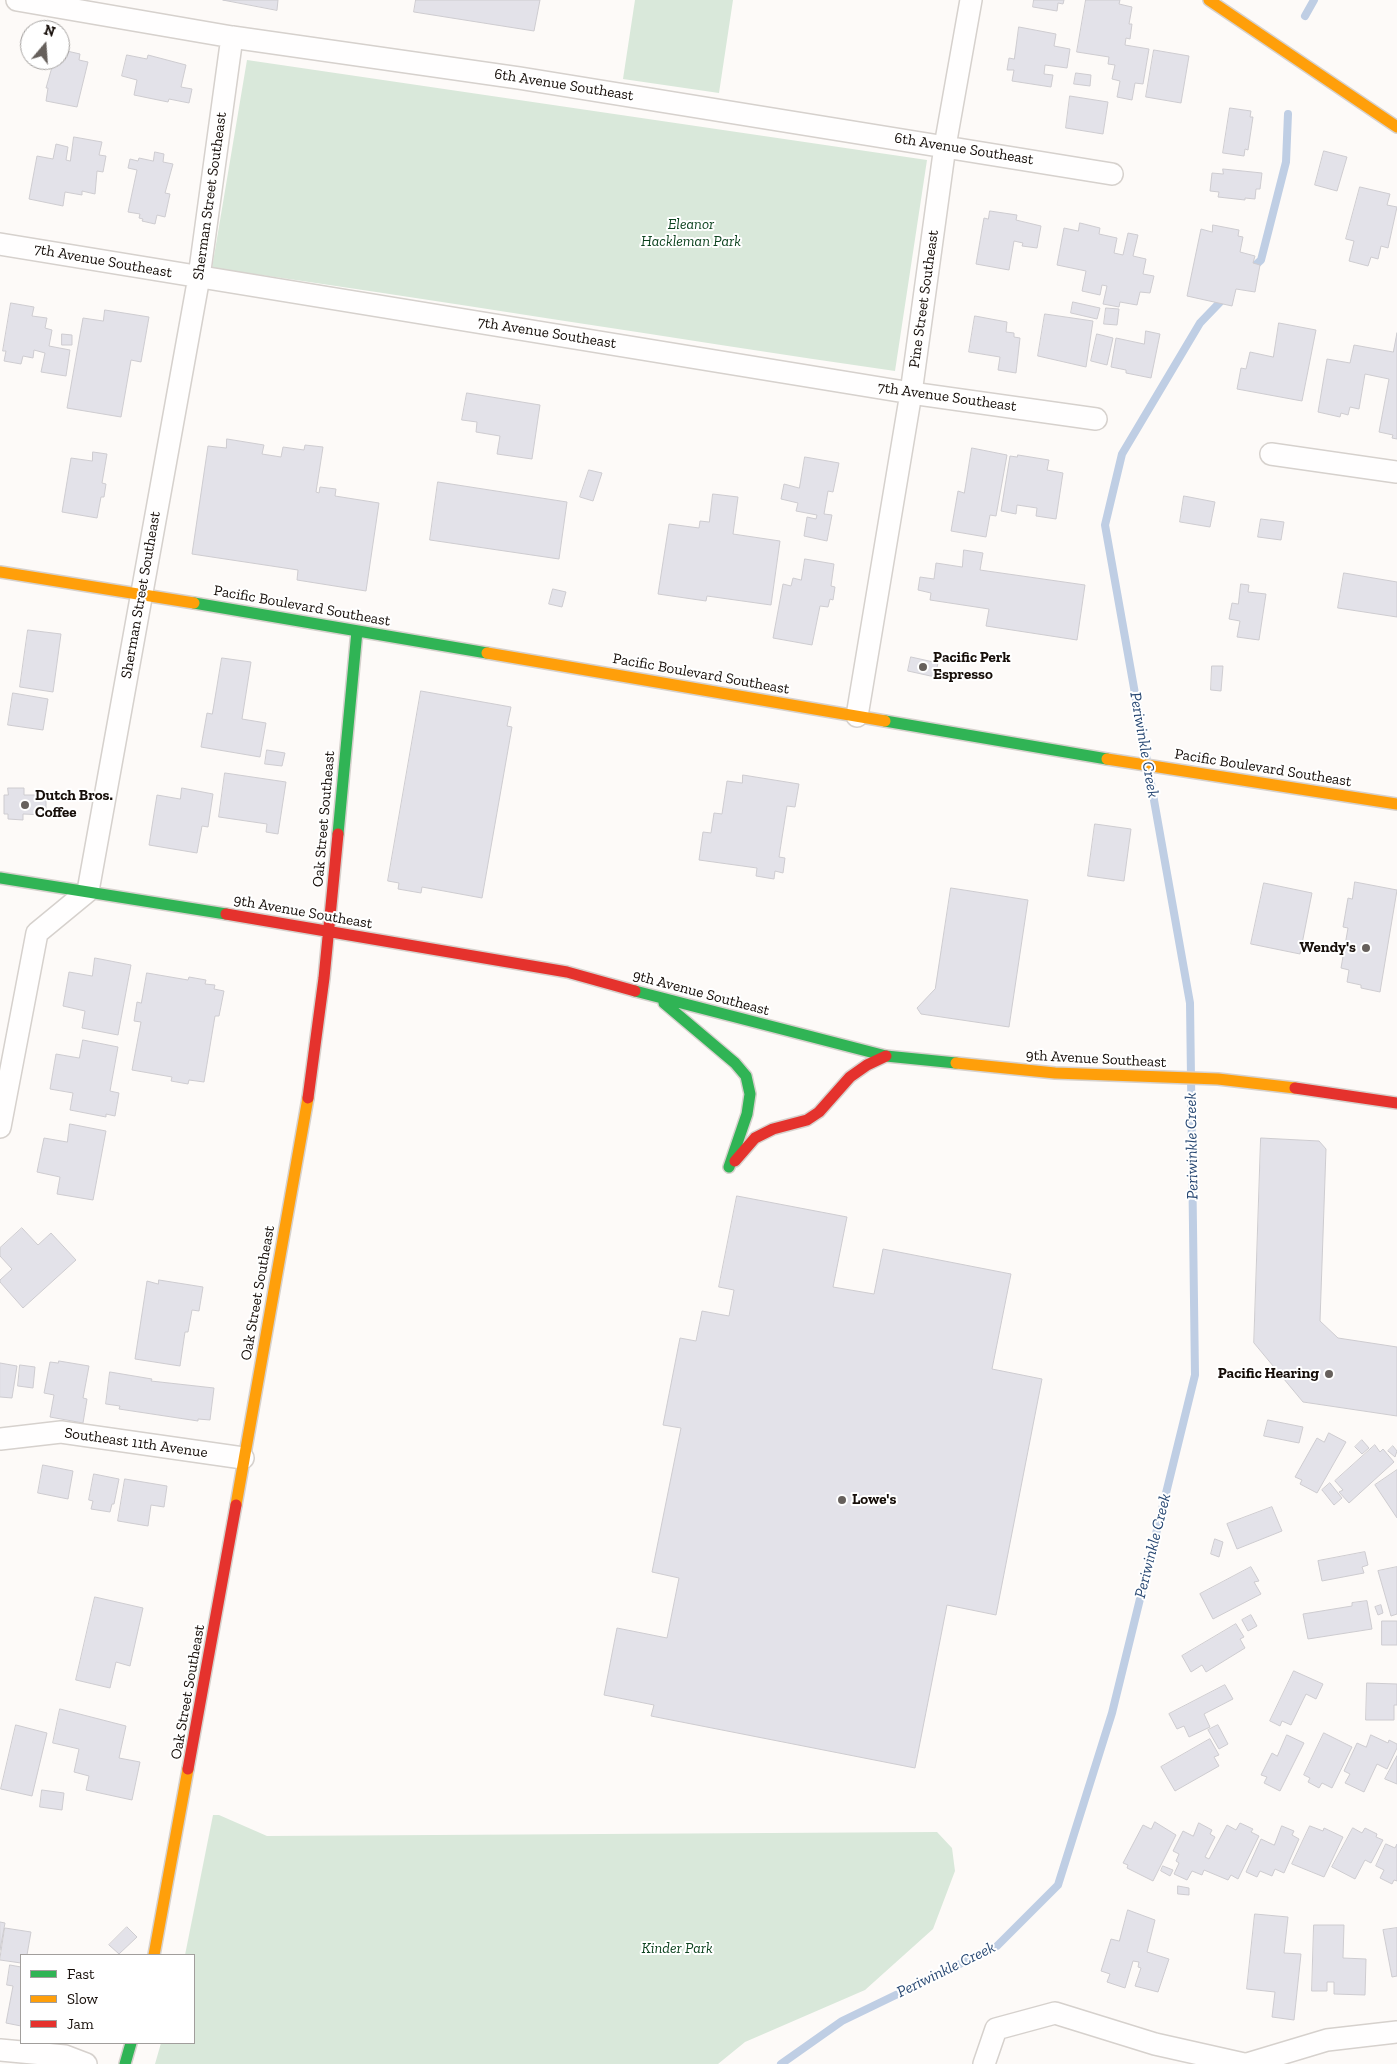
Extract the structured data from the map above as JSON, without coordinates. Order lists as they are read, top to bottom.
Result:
{
  "streets": {
    "main road": ["Pacific Boulevard Southeast", "Oak Street Southeast", "9th Avenue Southeast"],
    "street": [
      "6th Avenue Southeast",
      "Sherman Street Southeast",
      "7th Avenue Southeast",
      "Pine Street Southeast",
      "Southeast 11th Avenue"
    ]
  },
  "crossings": [
    ["6th Avenue Southeast", "Sherman Street Southeast"],
    ["6th Avenue Southeast", "Pine Street Southeast"],
    ["Sherman Street Southeast", "7th Avenue Southeast"],
    ["Sherman Street Southeast", "Pacific Boulevard Southeast"],
    ["Sherman Street Southeast", "9th Avenue Southeast"],
    ["7th Avenue Southeast", "Pine Street Southeast"],
    ["Pine Street Southeast", "Pacific Boulevard Southeast"],
    ["Pacific Boulevard Southeast", "Oak Street Southeast"],
    ["Oak Street Southeast", "9th Avenue Southeast"],
    ["Oak Street Southeast", "Southeast 11th Avenue"]
  ],
  "water": ["Periwinkle Creek"],
  "parks": ["Eleanor Hackleman Park", "Kinder Park"],
  "places": [
    "Pacific Perk Espresso",
    "Dutch Bros. Coffee",
    "Wendy's",
    "Pacific Hearing",
    "Lowe's"
  ],
  "legend": ["Fast", "Slow", "Jam"],
  "north": "top"
}
